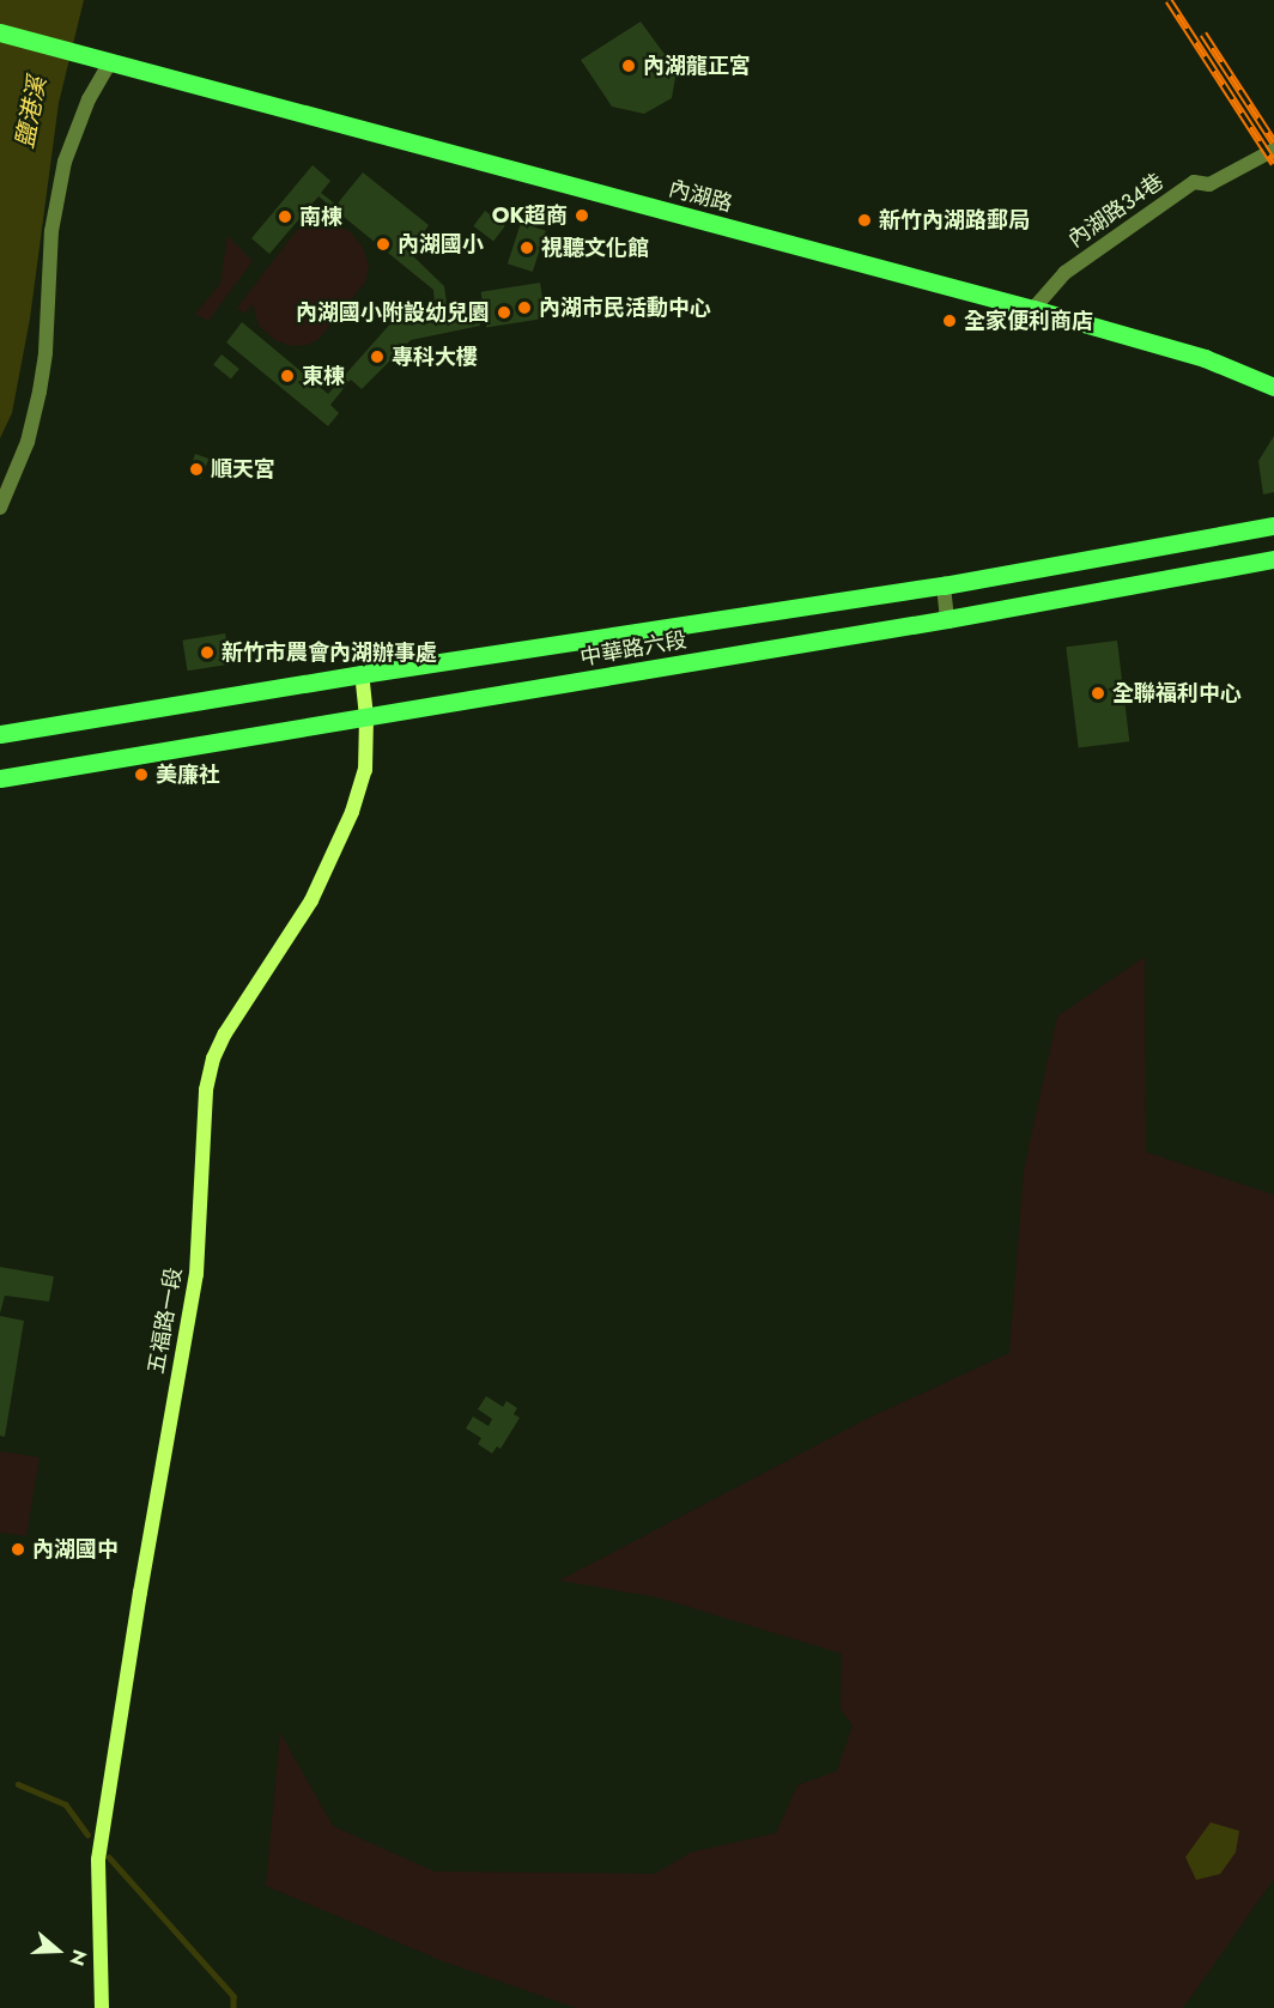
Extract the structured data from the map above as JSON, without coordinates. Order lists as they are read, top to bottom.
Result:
{
  "streets": {
    "main road": ["內湖路", "中華路六段", "五福路一段"],
    "street": ["內湖路34巷"]
  },
  "crossings": [
    ["內湖路", "內湖路34巷"],
    ["中華路六段", "五福路一段"]
  ],
  "water": ["鹽港溪"],
  "places": [
    "內湖龍正宮",
    "OK超商",
    "南棟",
    "新竹內湖路郵局",
    "內湖國小",
    "視聽文化館",
    "內湖市民活動中心",
    "內湖國小附設幼兒園",
    "全家便利商店",
    "專科大樓",
    "東棟",
    "順天宮",
    "新竹市農會內湖辦事處",
    "全聯福利中心",
    "美廉社",
    "內湖國中"
  ],
  "north": "right"
}
